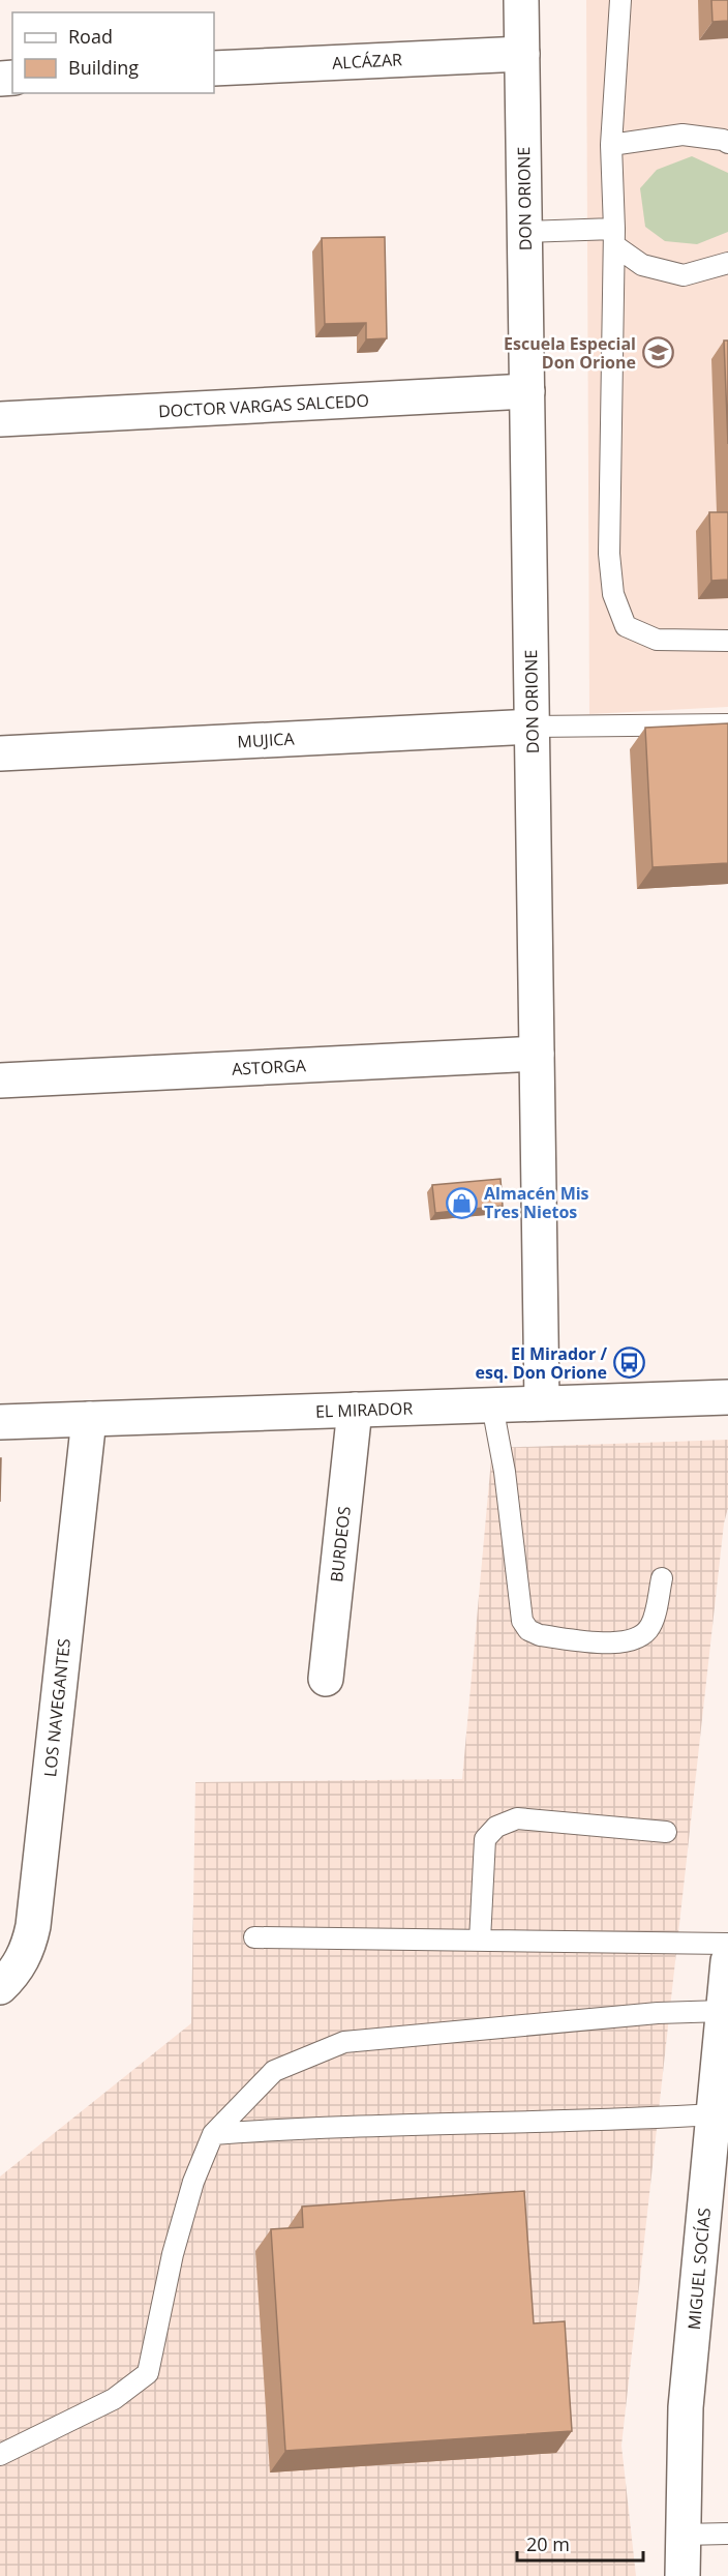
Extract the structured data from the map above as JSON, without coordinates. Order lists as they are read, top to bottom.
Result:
{
  "streets": {
    "street": [
      "ALCÁZAR",
      "DON ORIONE",
      "DOCTOR VARGAS SALCEDO",
      "MUJICA",
      "ASTORGA",
      "EL MIRADOR",
      "BURDEOS",
      "LOS NAVEGANTES",
      "MIGUEL SOCÍAS"
    ]
  },
  "crossings": [
    ["ALCÁZAR", "DON ORIONE"],
    ["DON ORIONE", "DOCTOR VARGAS SALCEDO"],
    ["DON ORIONE", "MUJICA"],
    ["DON ORIONE", "ASTORGA"],
    ["DON ORIONE", "EL MIRADOR"],
    ["EL MIRADOR", "BURDEOS"],
    ["EL MIRADOR", "LOS NAVEGANTES"]
  ],
  "places": {
    "school or university": ["Escuela Especial Don Orione"],
    "shop": ["Almacén Mis Tres Nietos"],
    "bus stop": ["El Mirador / esq. Don Orione"]
  },
  "legend": ["Road", "Building"],
  "scale_bar": "20 m"
}
